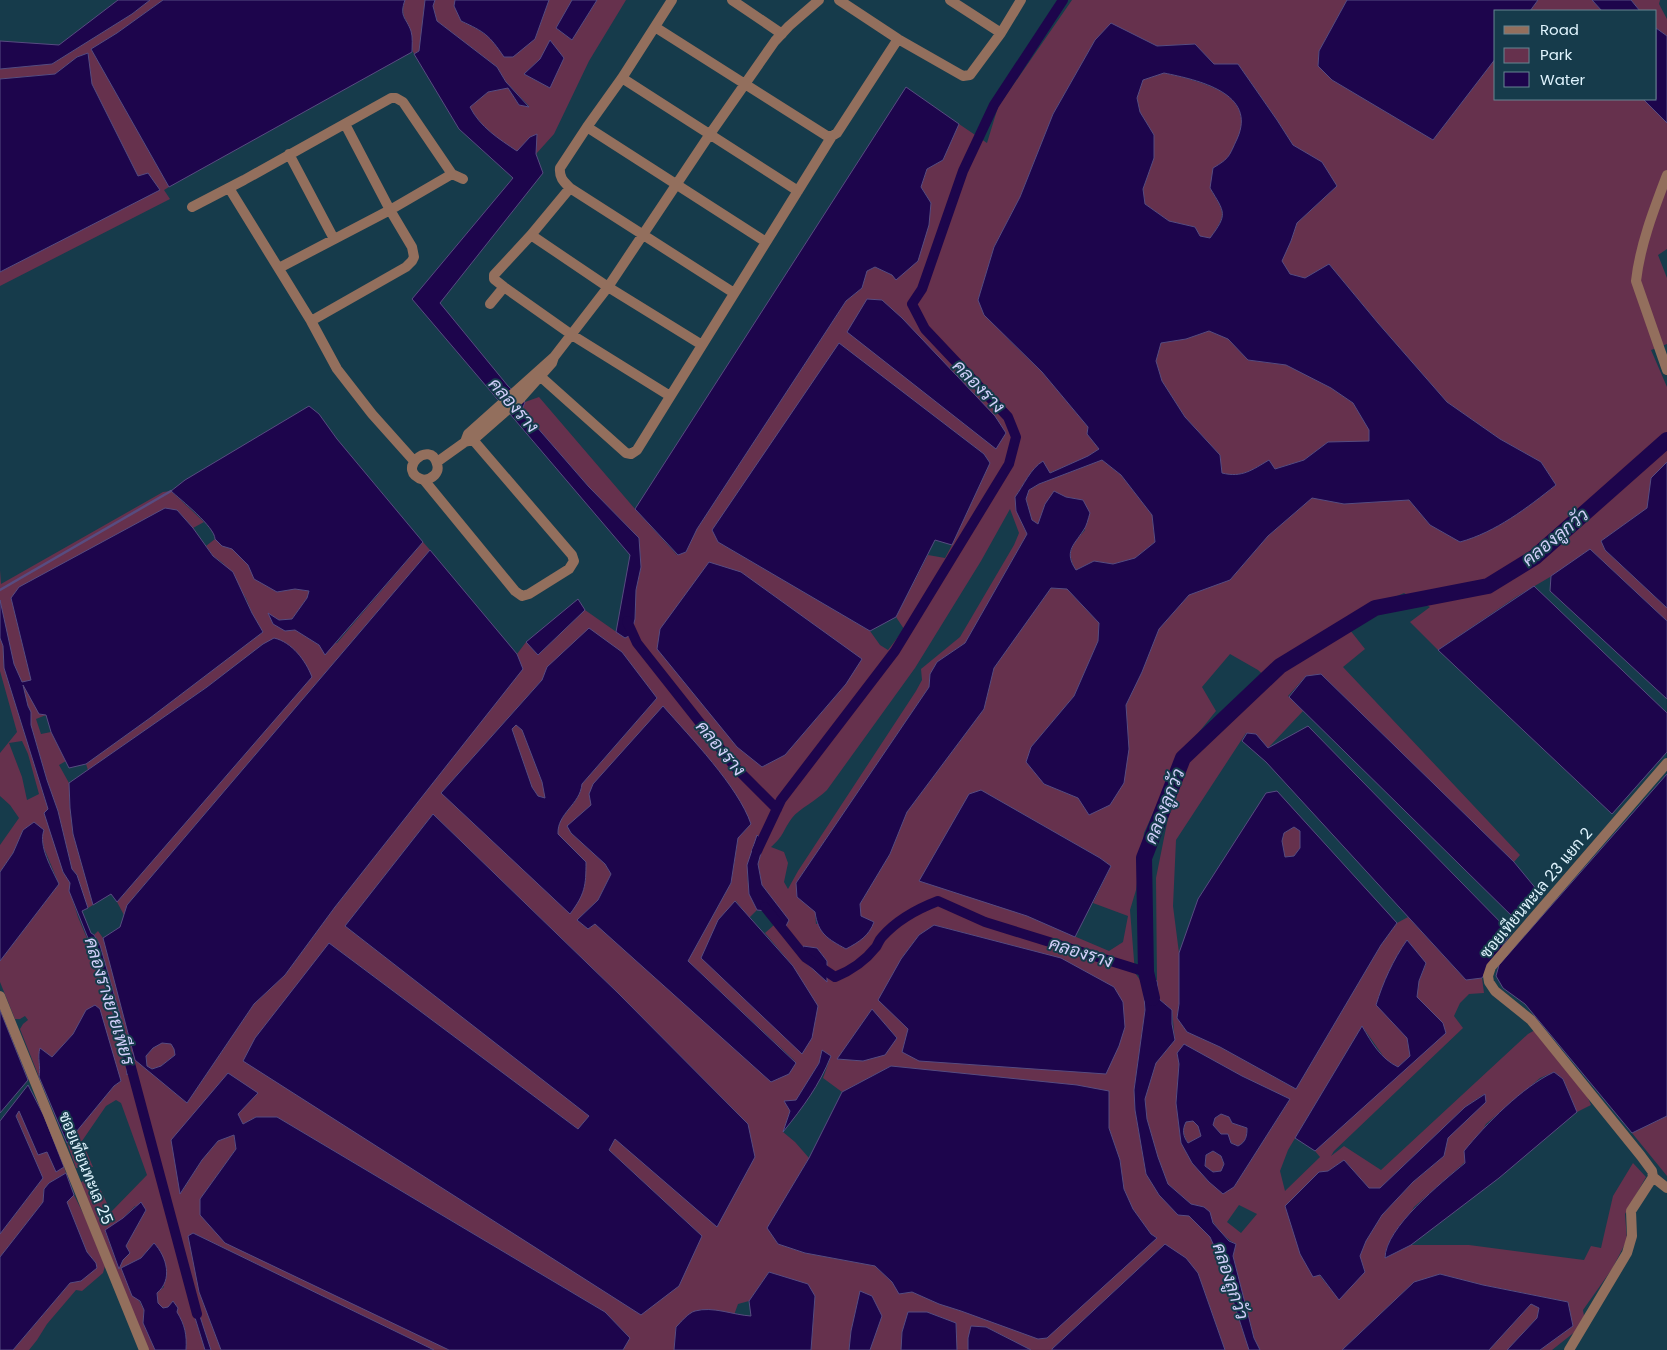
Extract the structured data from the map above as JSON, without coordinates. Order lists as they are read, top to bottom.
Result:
{
  "streets": {
    "street": ["ซอยเทียนทะเล 23 แยก 2", "ซอยเทียนทะเล 25"]
  },
  "water": ["คลองราง", "คลองลูกวัว", "คลองรางยายเพียร"],
  "legend": ["Road", "Park", "Water"]
}
